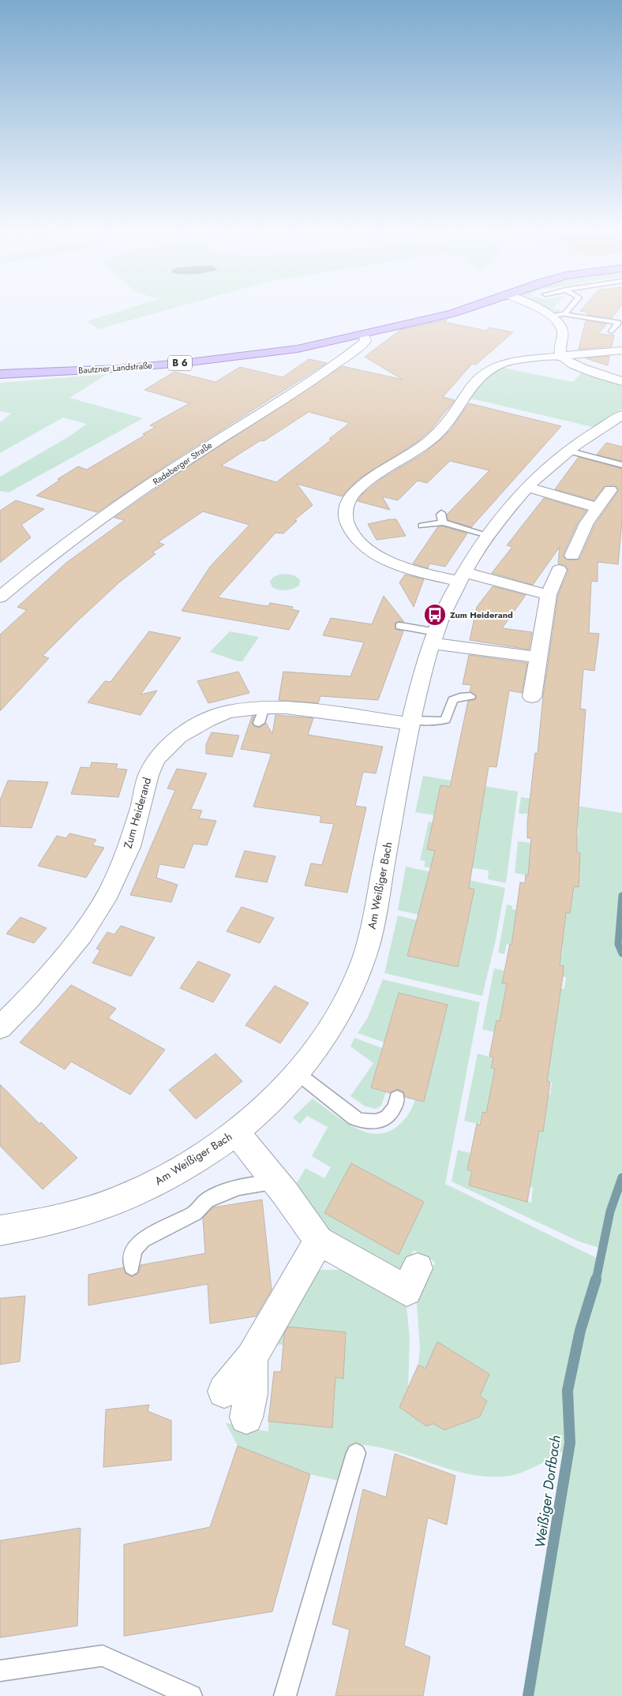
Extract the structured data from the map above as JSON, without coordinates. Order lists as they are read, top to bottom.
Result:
{
  "streets": {
    "main road": ["B 6", "Bautzner Landstraße"],
    "street": ["Radeberger Straße", "Zum Heiderand", "Am Weißiger Bach"]
  },
  "crossings": [
    ["Bautzner Landstraße", "Radeberger Straße"],
    ["Zum Heiderand", "Am Weißiger Bach"]
  ],
  "water": ["Weißiger Dorfbach"],
  "places": {
    "bus stop": ["Zum Heiderand"]
  }
}
